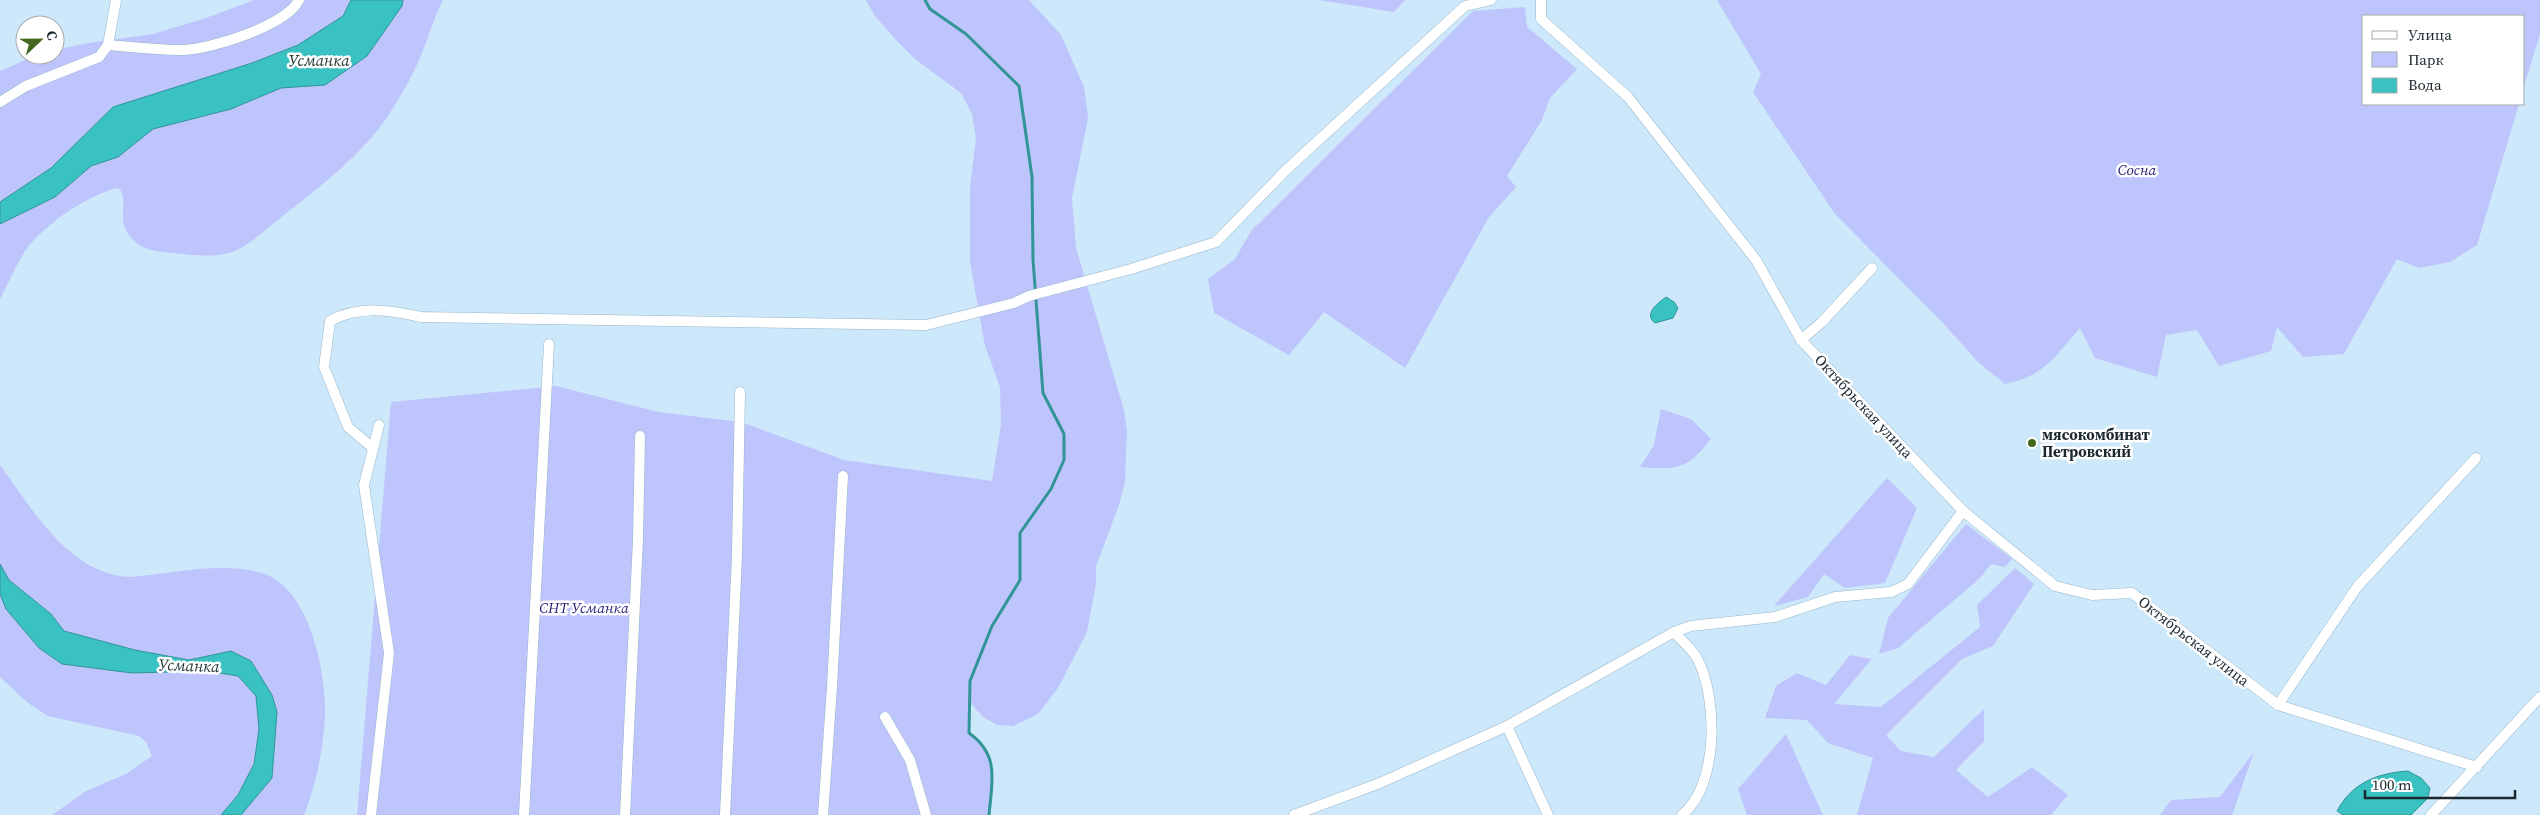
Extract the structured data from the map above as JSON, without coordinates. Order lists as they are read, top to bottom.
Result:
{
  "streets": {
    "street": ["Октябрьская улица"]
  },
  "water": ["Усманка"],
  "parks": ["Сосна", "СНТ Усманка"],
  "places": ["мясокомбинат Петровский"],
  "legend": ["Улица", "Парк", "Вода"],
  "scale_bar": "100 m",
  "north": "right"
}
